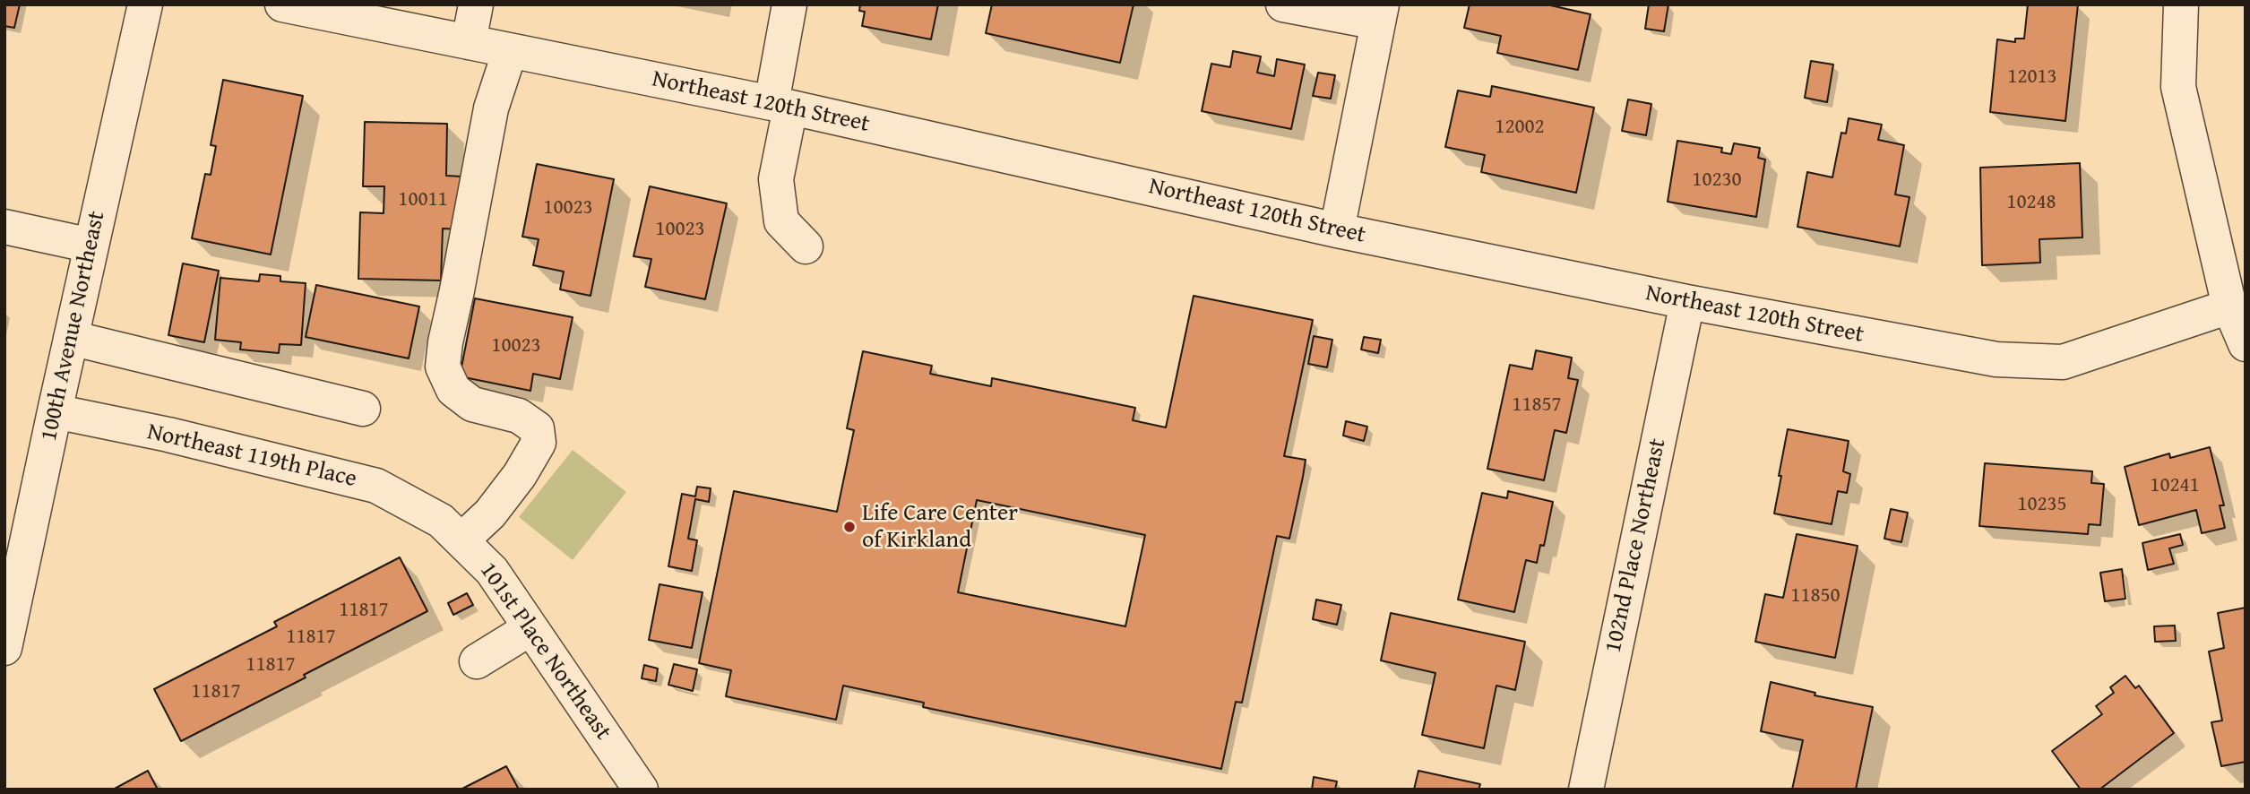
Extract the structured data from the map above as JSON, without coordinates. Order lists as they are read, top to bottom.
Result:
{
  "streets": {
    "street": [
      "Northeast 120th Street",
      "100th Avenue Northeast",
      "Northeast 119th Place",
      "102nd Place Northeast",
      "101st Place Northeast"
    ]
  },
  "crossings": [
    ["Northeast 120th Street", "102nd Place Northeast"],
    ["100th Avenue Northeast", "Northeast 119th Place"],
    ["Northeast 119th Place", "101st Place Northeast"]
  ],
  "places": ["Life Care Center of Kirkland"],
  "house_numbers": [
    "12013",
    "12002",
    "10230",
    "10011",
    "10248",
    "10023",
    "10023",
    "10023",
    "11857",
    "10241",
    "10235",
    "11850",
    "11817",
    "11817",
    "11817",
    "11817"
  ]
}
